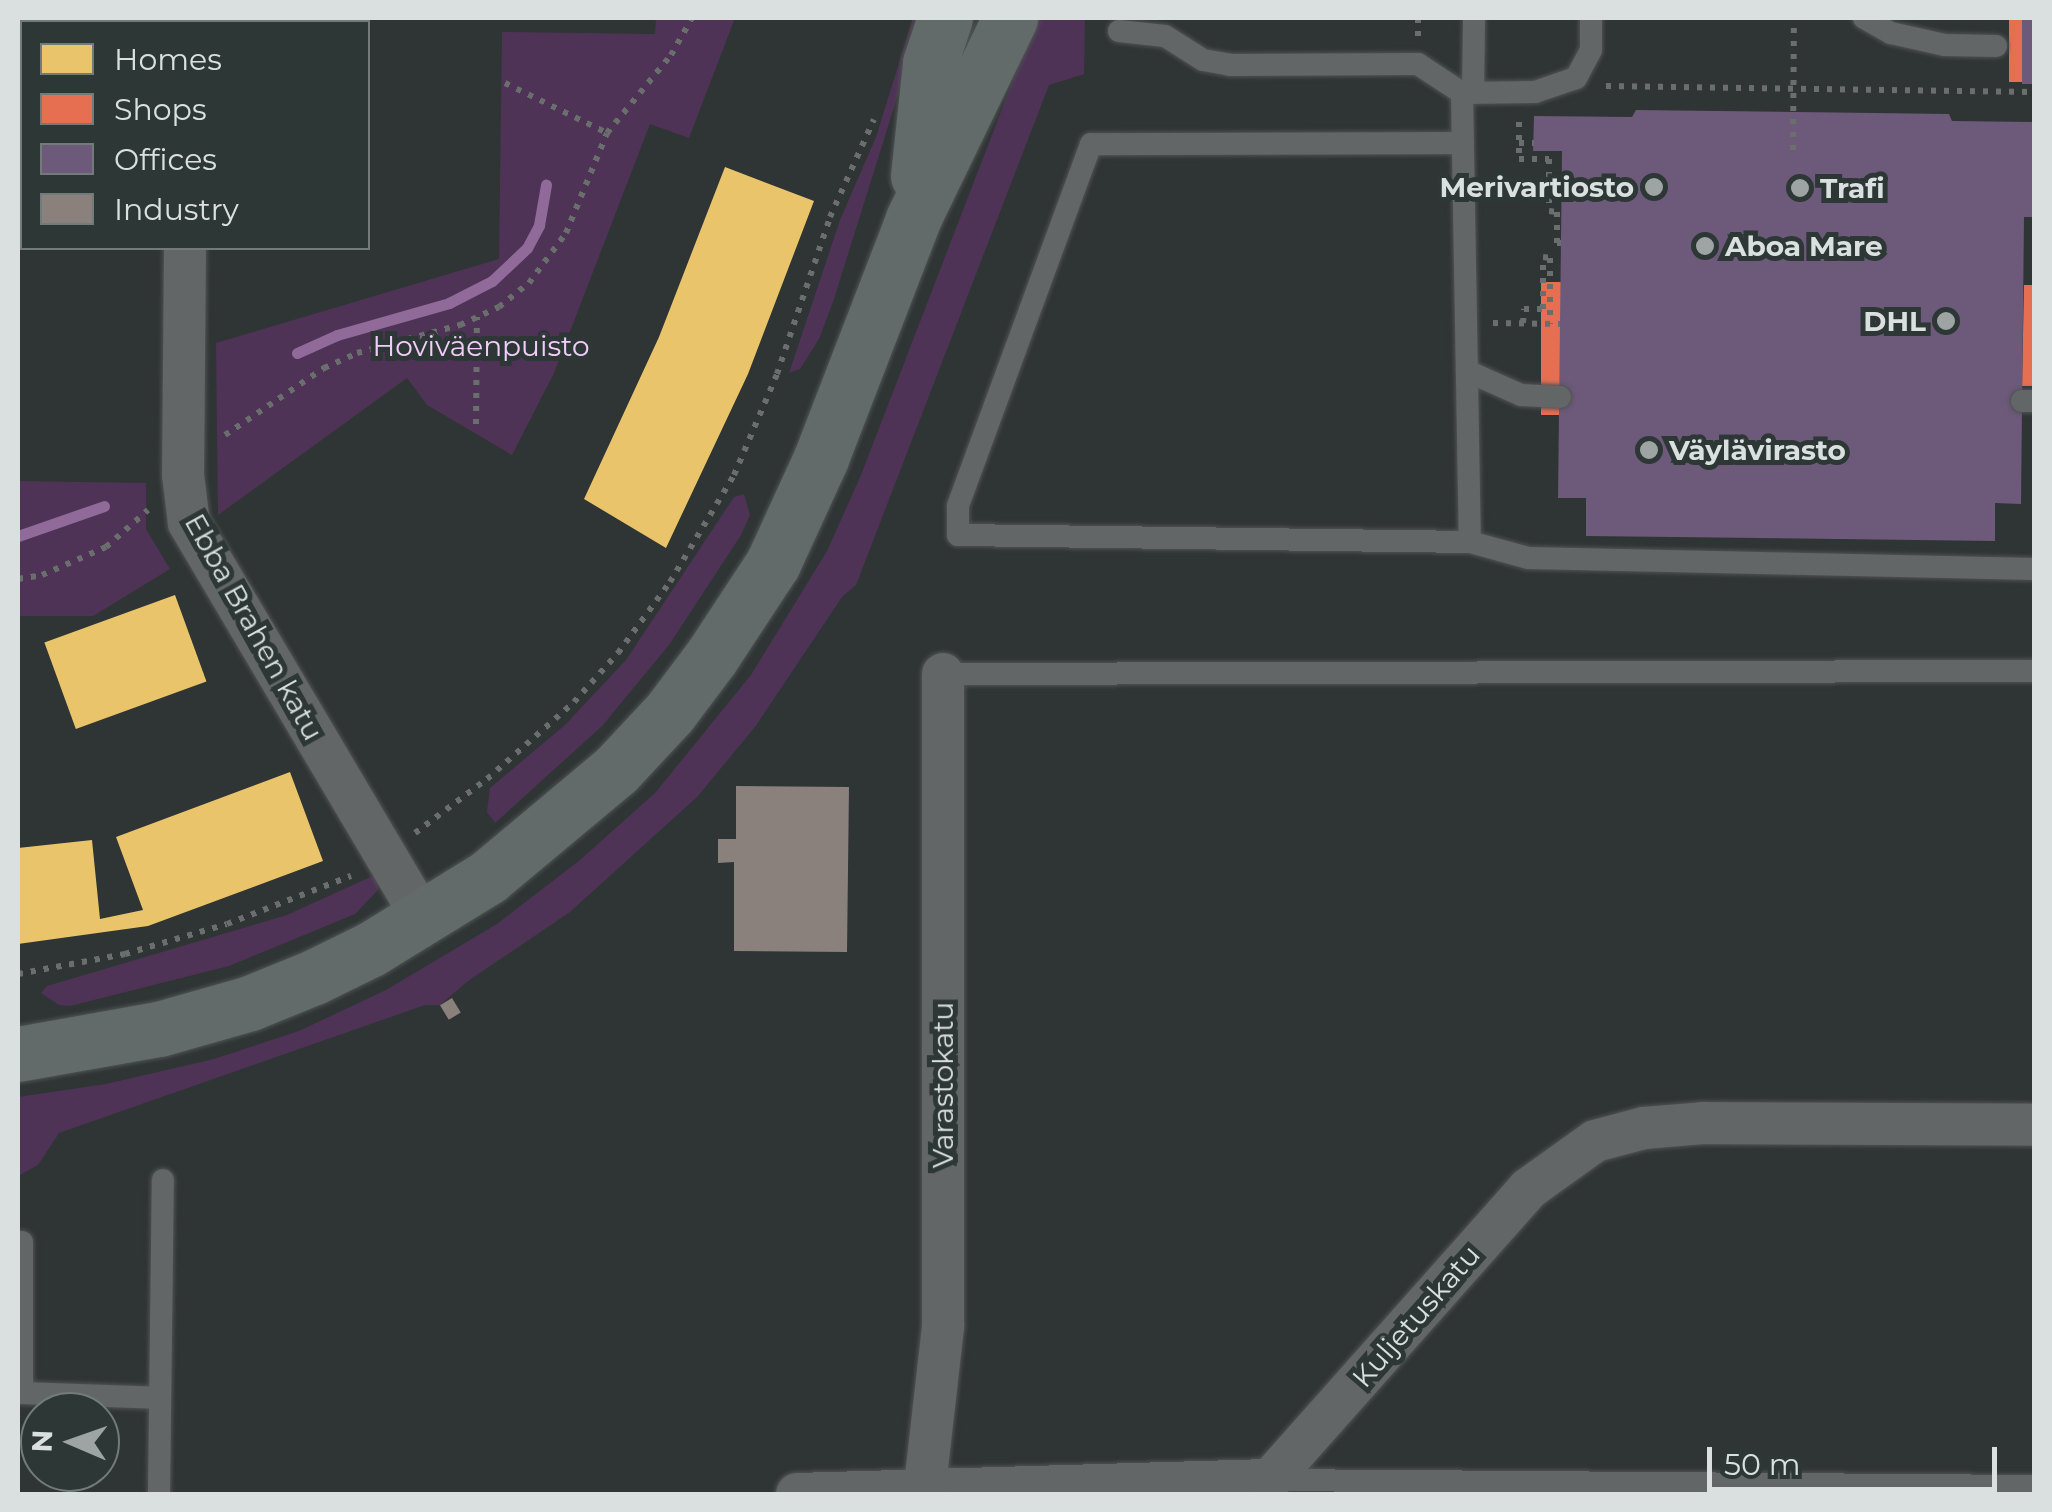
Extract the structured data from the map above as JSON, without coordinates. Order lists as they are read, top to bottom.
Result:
{
  "streets": {
    "street": ["Ebba Brahen katu", "Varastokatu", "Kuljetuskatu"]
  },
  "parks": ["Hoviväenpuisto"],
  "places": [
    "Merivartiosto",
    "Trafi",
    "Aboa Mare",
    "DHL",
    "Väylävirasto"
  ],
  "legend": [
    "Homes",
    "Shops",
    "Offices",
    "Industry"
  ],
  "scale_bar": "50 m",
  "north": "left"
}
